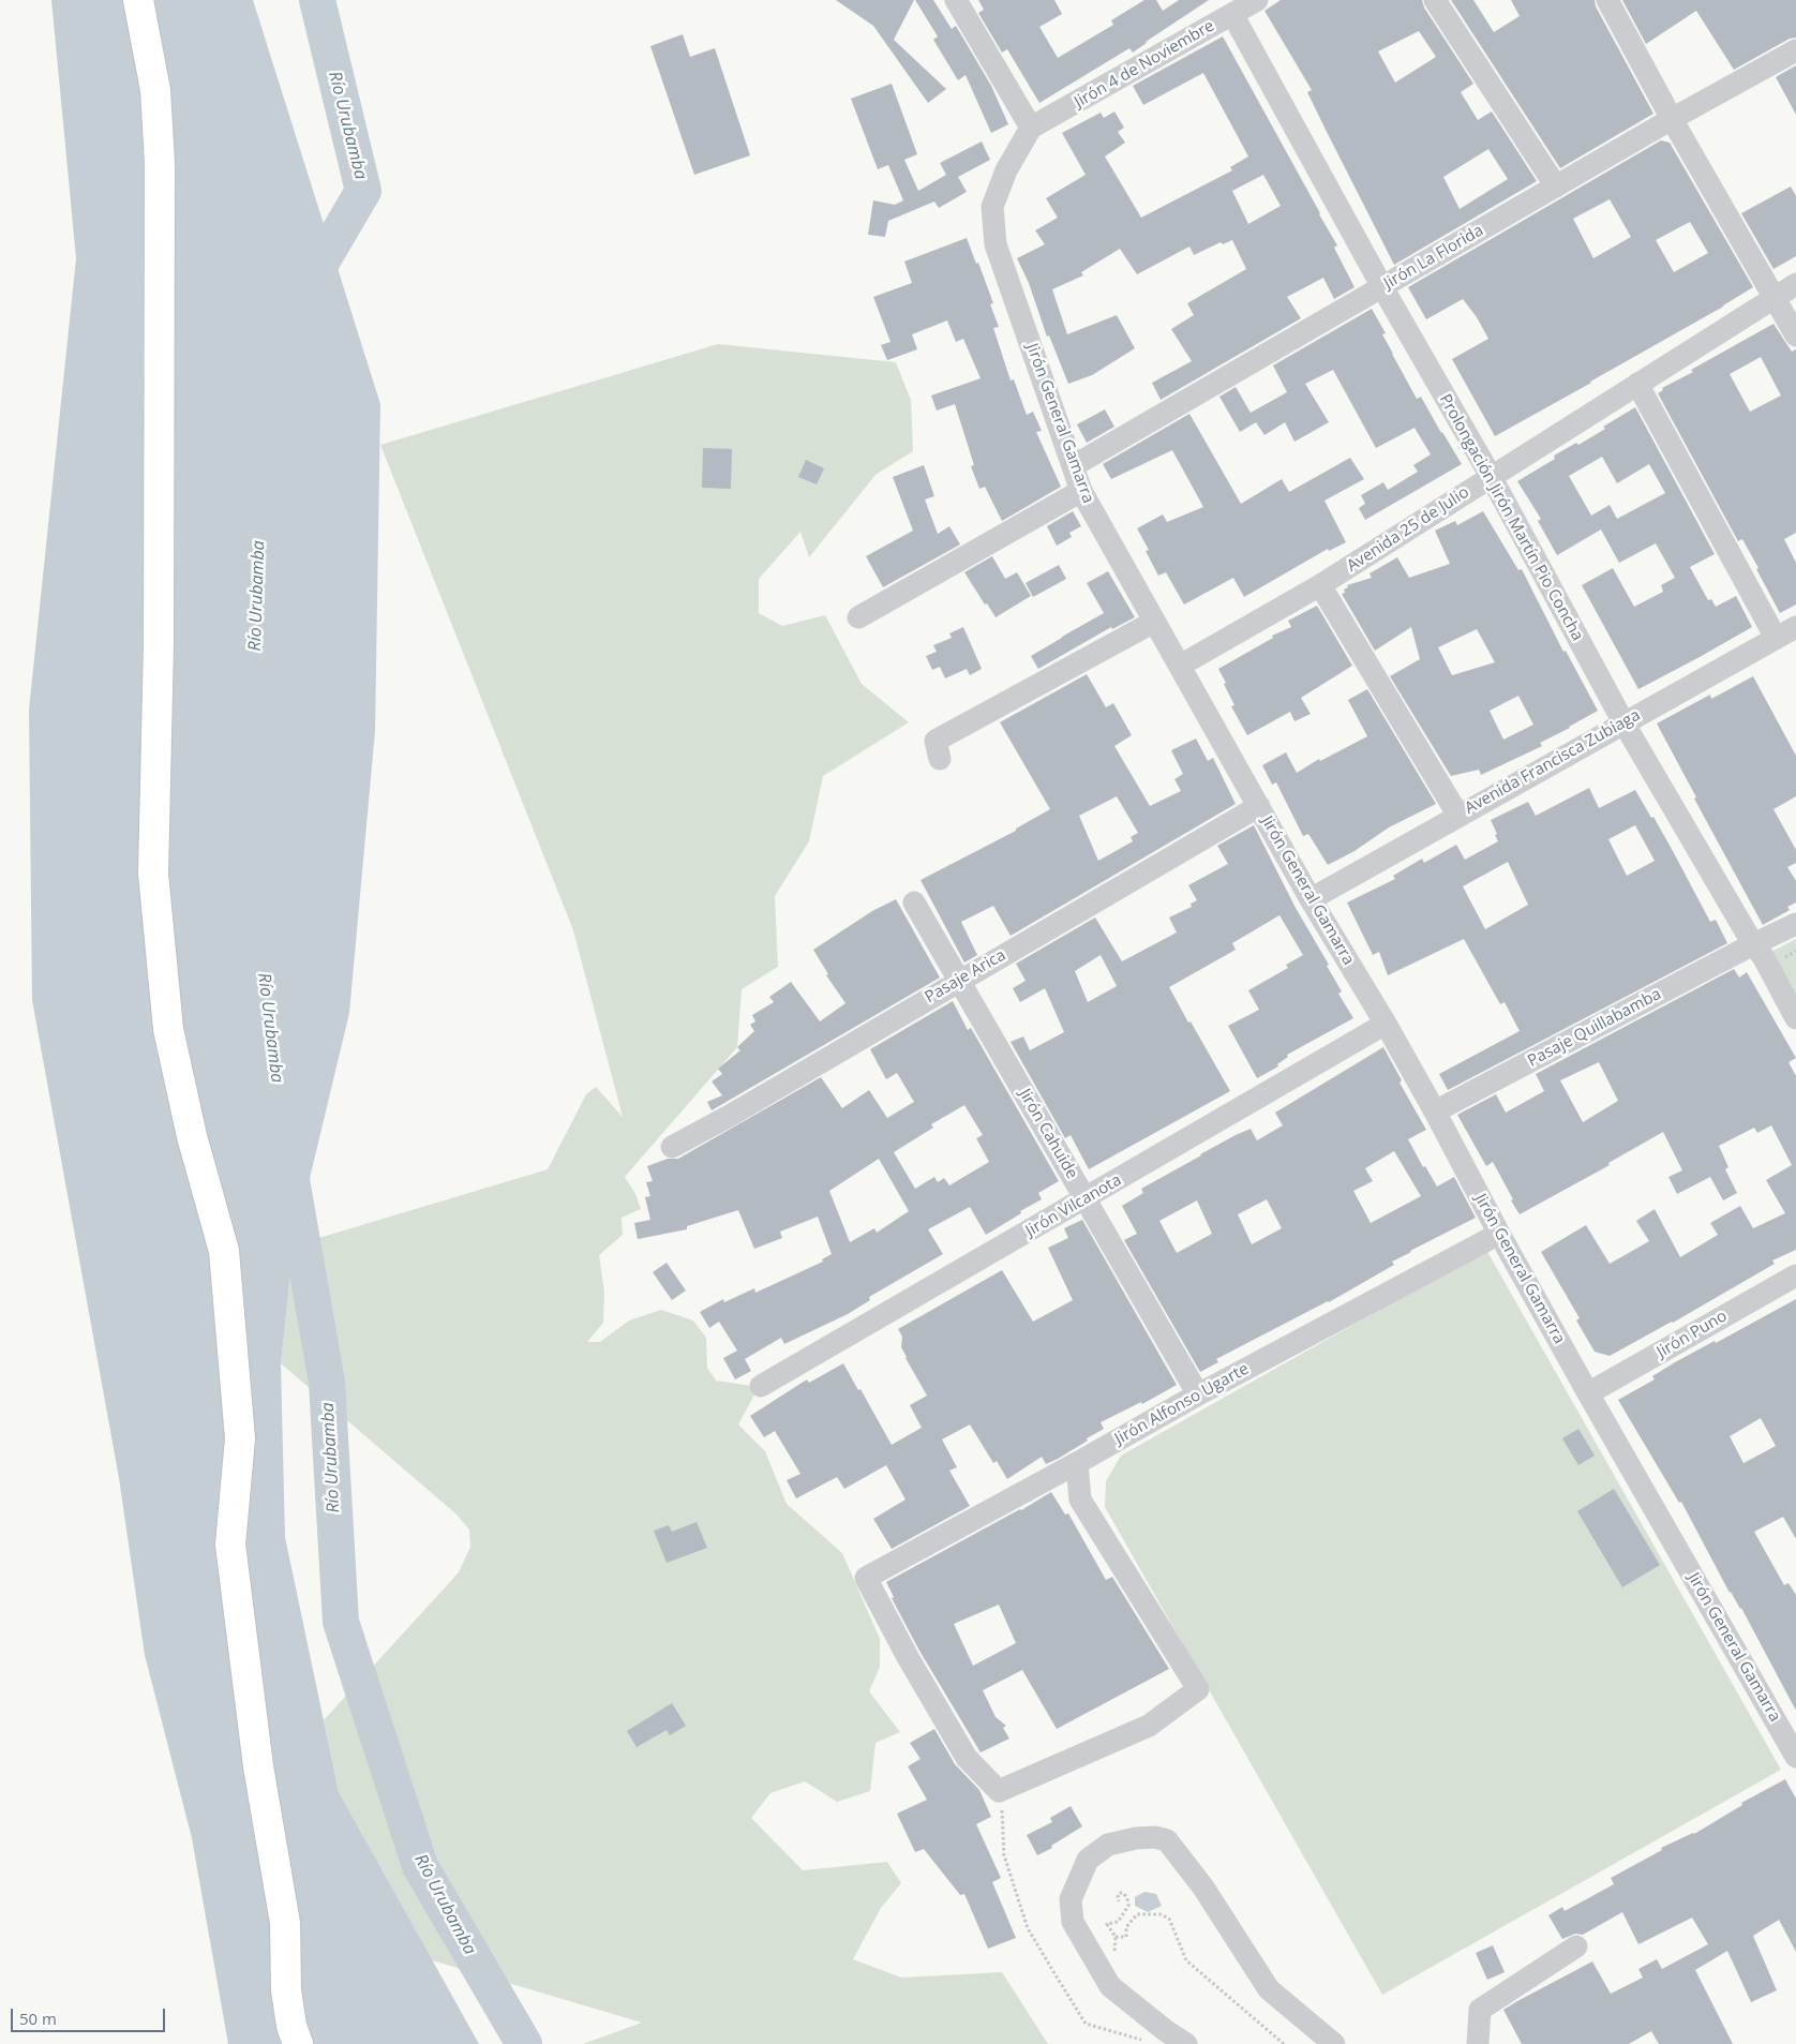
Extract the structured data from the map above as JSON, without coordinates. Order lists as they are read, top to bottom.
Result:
{
  "streets": {
    "street": [
      "Jirón 4 de Noviembre",
      "Jirón La Florida",
      "Jirón General Gamarra",
      "Prolongación Jirón Martín Pio Concha",
      "Avenida 25 de Julio",
      "Avenida Francisca Zubiaga",
      "Pasaje Arica",
      "Pasaje Quillabamba",
      "Jirón Cahuide",
      "Jirón Vilcanota",
      "Jirón Puno",
      "Jirón Alfonso Ugarte"
    ]
  },
  "crossings": [
    ["Jirón 4 de Noviembre", "Jirón General Gamarra"],
    ["Jirón 4 de Noviembre", "Prolongación Jirón Martín Pio Concha"],
    ["Jirón La Florida", "Jirón General Gamarra"],
    ["Jirón La Florida", "Prolongación Jirón Martín Pio Concha"],
    ["Jirón General Gamarra", "Avenida 25 de Julio"],
    ["Jirón General Gamarra", "Avenida Francisca Zubiaga"],
    ["Jirón General Gamarra", "Pasaje Arica"],
    ["Jirón General Gamarra", "Pasaje Quillabamba"],
    ["Jirón General Gamarra", "Jirón Vilcanota"],
    ["Jirón General Gamarra", "Jirón Puno"],
    ["Jirón General Gamarra", "Jirón Alfonso Ugarte"],
    ["Prolongación Jirón Martín Pio Concha", "Avenida 25 de Julio"],
    ["Prolongación Jirón Martín Pio Concha", "Avenida Francisca Zubiaga"],
    ["Prolongación Jirón Martín Pio Concha", "Pasaje Quillabamba"],
    ["Pasaje Arica", "Jirón Cahuide"],
    ["Jirón Cahuide", "Jirón Vilcanota"],
    ["Jirón Cahuide", "Jirón Alfonso Ugarte"]
  ],
  "water": ["Río Urubamba"],
  "scale_bar": "50 m"
}
